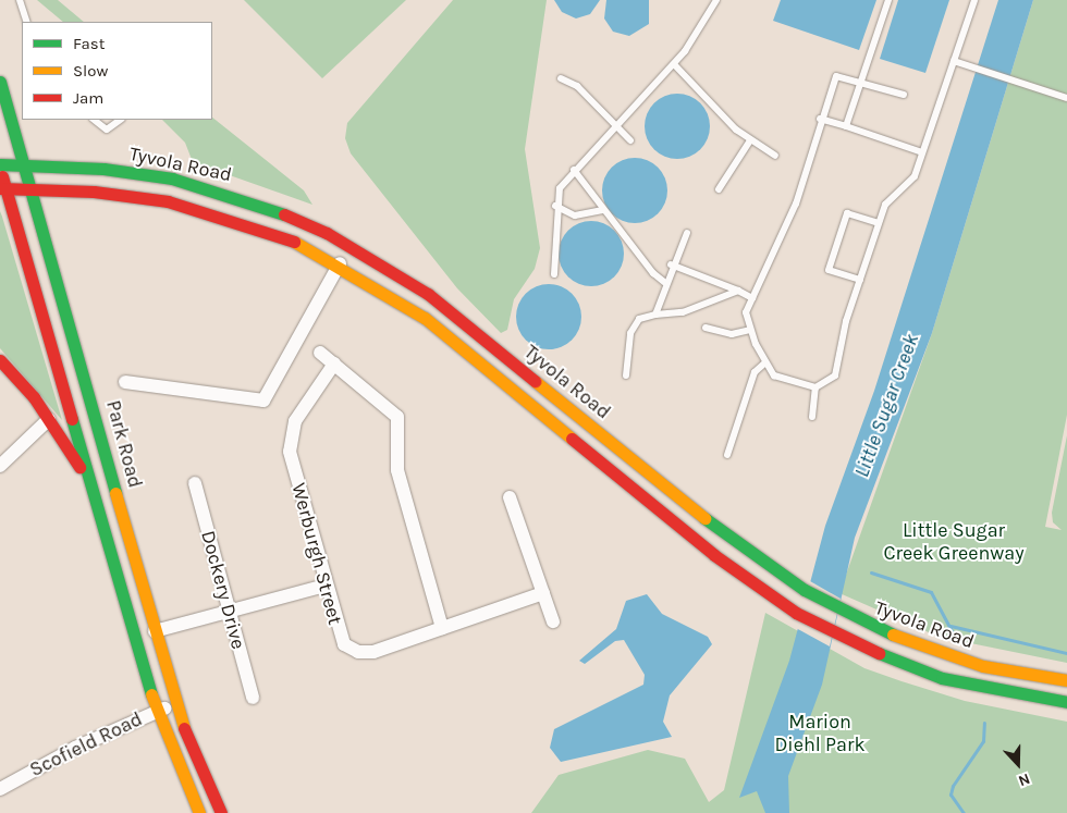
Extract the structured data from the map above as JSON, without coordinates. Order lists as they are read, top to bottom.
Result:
{
  "streets": {
    "main road": ["Tyvola Road", "Park Road"],
    "street": ["Werburgh Street", "Dockery Drive", "Scofield Road"]
  },
  "crossings": [
    ["Tyvola Road", "Park Road"],
    ["Park Road", "Scofield Road"]
  ],
  "water": ["Little Sugar Creek"],
  "parks": ["Little Sugar Creek Greenway", "Marion Diehl Park"],
  "legend": ["Fast", "Slow", "Jam"],
  "north": "bottom"
}
